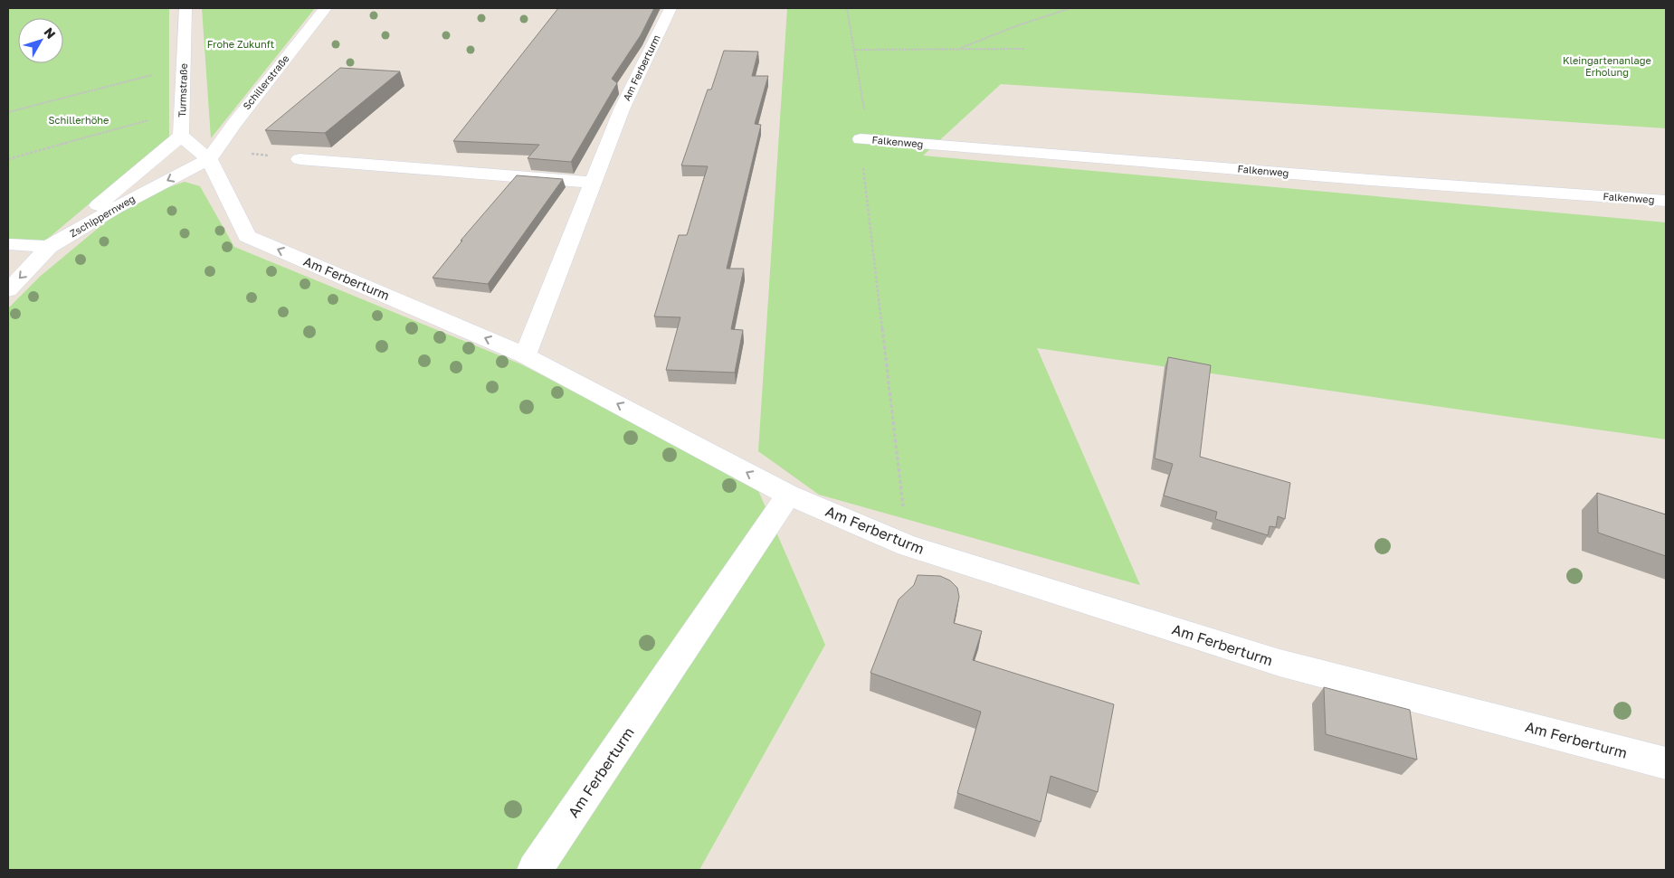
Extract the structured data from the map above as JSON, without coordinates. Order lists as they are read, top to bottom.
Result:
{
  "streets": {
    "street": [
      "Am Ferberturm",
      "Schillerstraße",
      "Turmstraße",
      "Falkenweg",
      "Zschippernweg"
    ]
  },
  "crossings": [
    ["Am Ferberturm", "Schillerstraße"],
    ["Am Ferberturm", "Turmstraße"],
    ["Am Ferberturm", "Zschippernweg"],
    ["Schillerstraße", "Turmstraße"],
    ["Schillerstraße", "Zschippernweg"],
    ["Turmstraße", "Zschippernweg"]
  ],
  "parks": ["Frohe Zukunft", "Kleingartenanlage Erholung", "Schillerhöhe"],
  "north": "top right"
}
